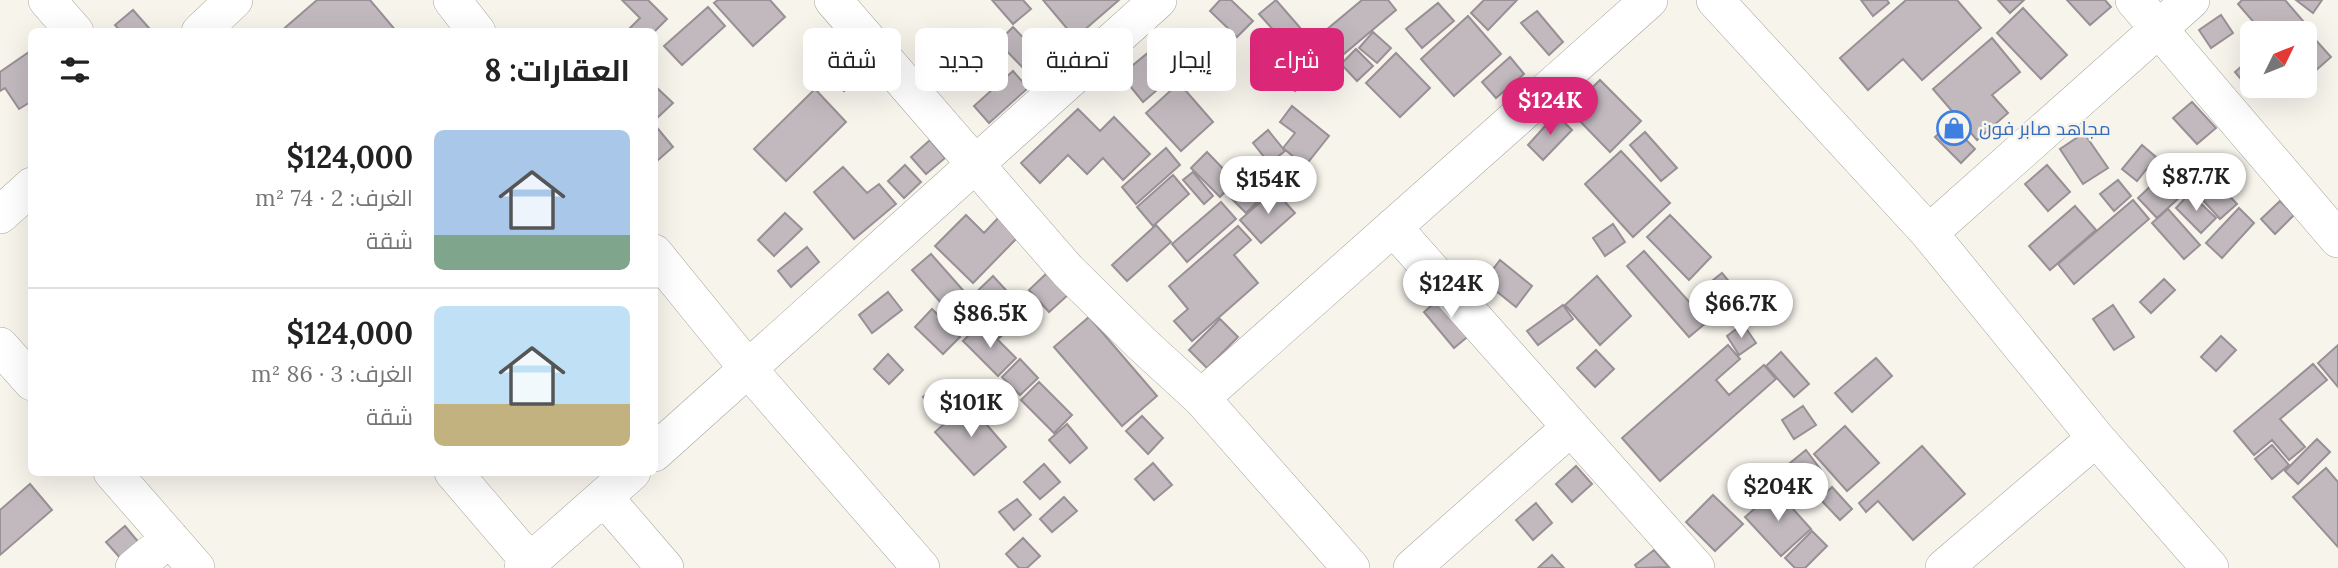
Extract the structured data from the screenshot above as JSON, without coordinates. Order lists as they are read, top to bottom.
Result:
{
  "places": {
    "shop": ["مجاهد صابر فون"]
  },
  "north": "top right",
  "page": {
    "chip": [
      "شراء",
      "إيجار",
      "تصفية",
      "جديد",
      "شقة"
    ],
    "heading": "العقارات: 8",
    "price": [
      "$124K",
      "$87.7K",
      "$154K",
      "$124K",
      "$66.7K",
      "$86.5K",
      "$101K",
      "$204K"
    ],
    "list": [
      {
        "name": "$124,000",
        "note": "الغرف: 2 · 74 m² · شقة"
      },
      {
        "name": "$124,000",
        "note": "الغرف: 3 · 86 m² · شقة"
      }
    ]
  }
}
